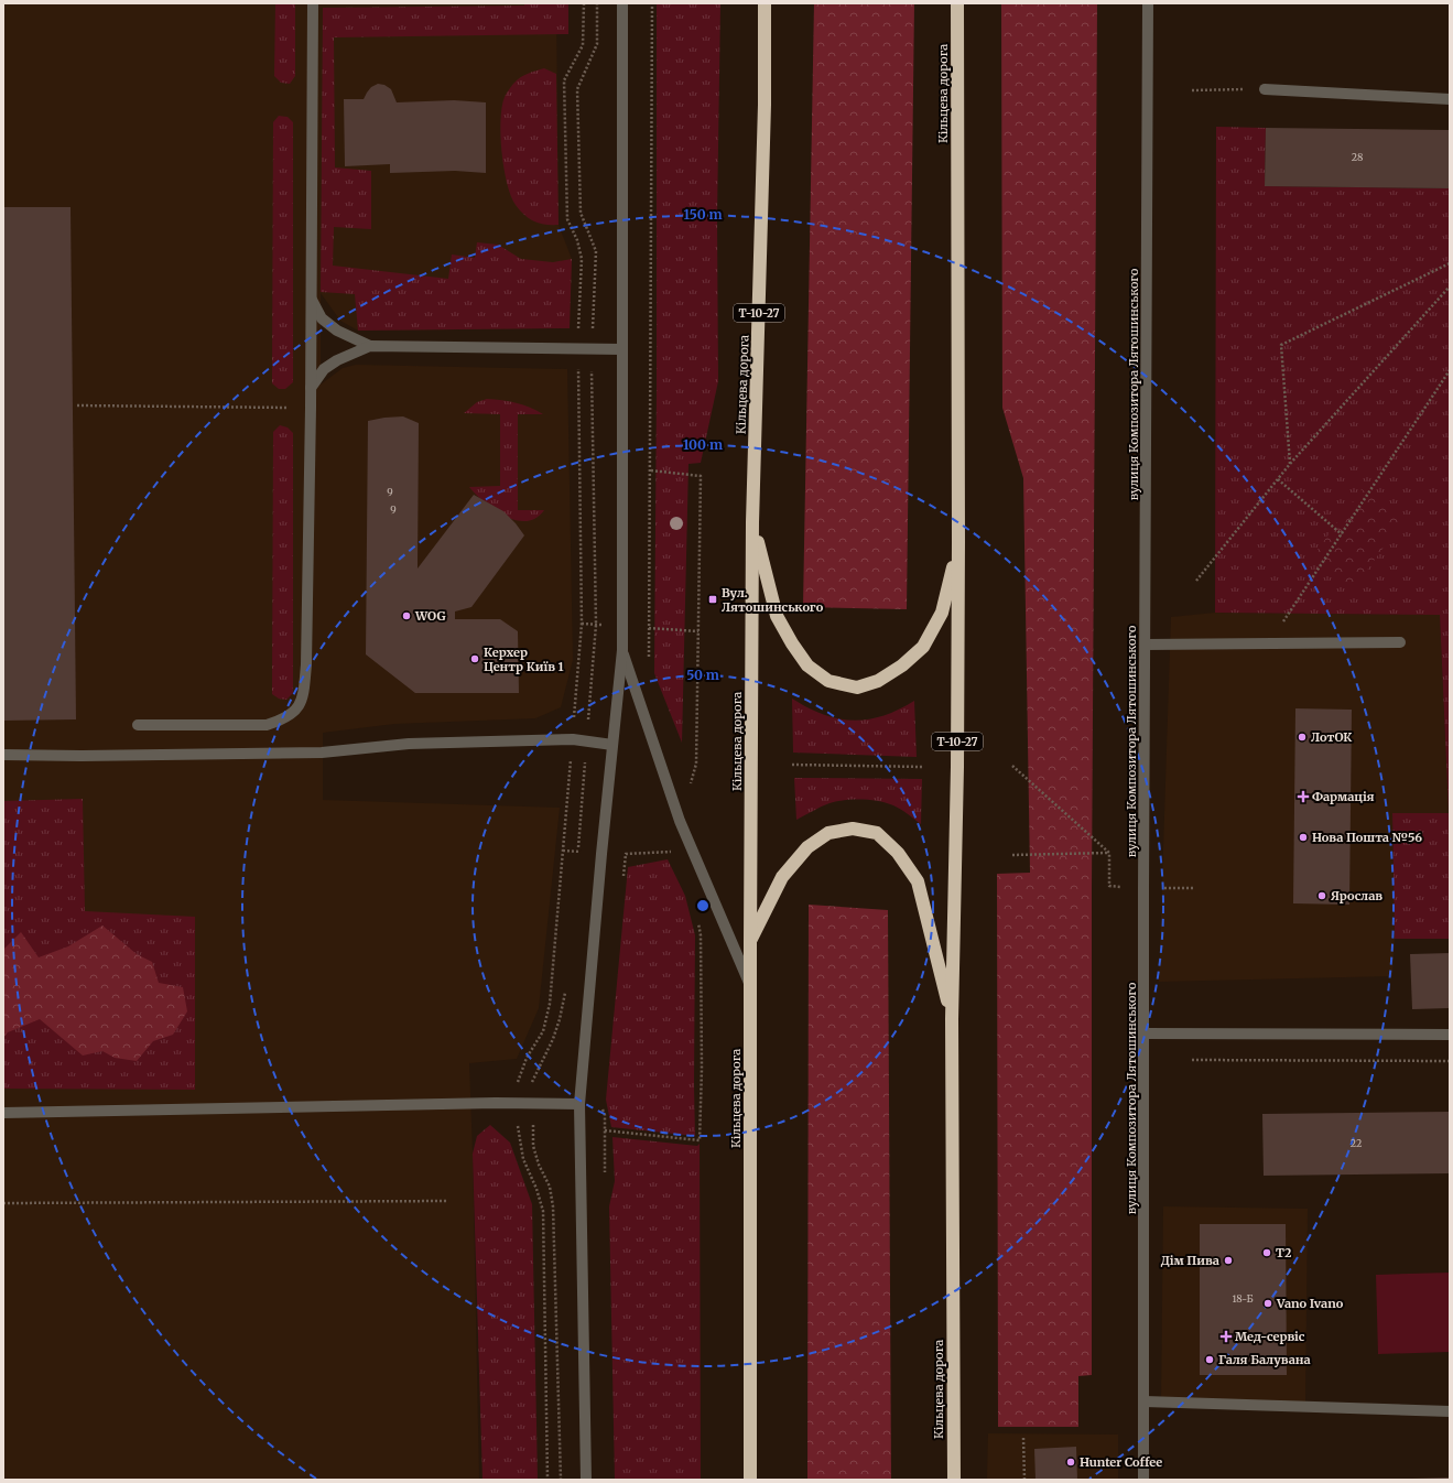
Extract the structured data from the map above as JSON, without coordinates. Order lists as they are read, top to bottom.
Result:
{
  "streets": {
    "highway": ["Кільцева дорога", "Т-10-27"],
    "street": ["вулиця Композитора Лятошинського"]
  },
  "places": {
    "transit": ["Вул. Лятошинського"],
    "other": [
      "WOG",
      "Керхер Центр Київ 1",
      "ЛотОК",
      "Нова Пошта №56",
      "Ярослав",
      "T2",
      "Дім Пива",
      "Vano Ivano",
      "Галя Балувана",
      "Hunter Coffee"
    ],
    "health": ["Фармація", "Мед-сервіс"]
  },
  "house_numbers": [
    "28",
    "9",
    "9",
    "22",
    "18-Б"
  ],
  "rings": ["150 m", "100 m", "50 m"]
}
